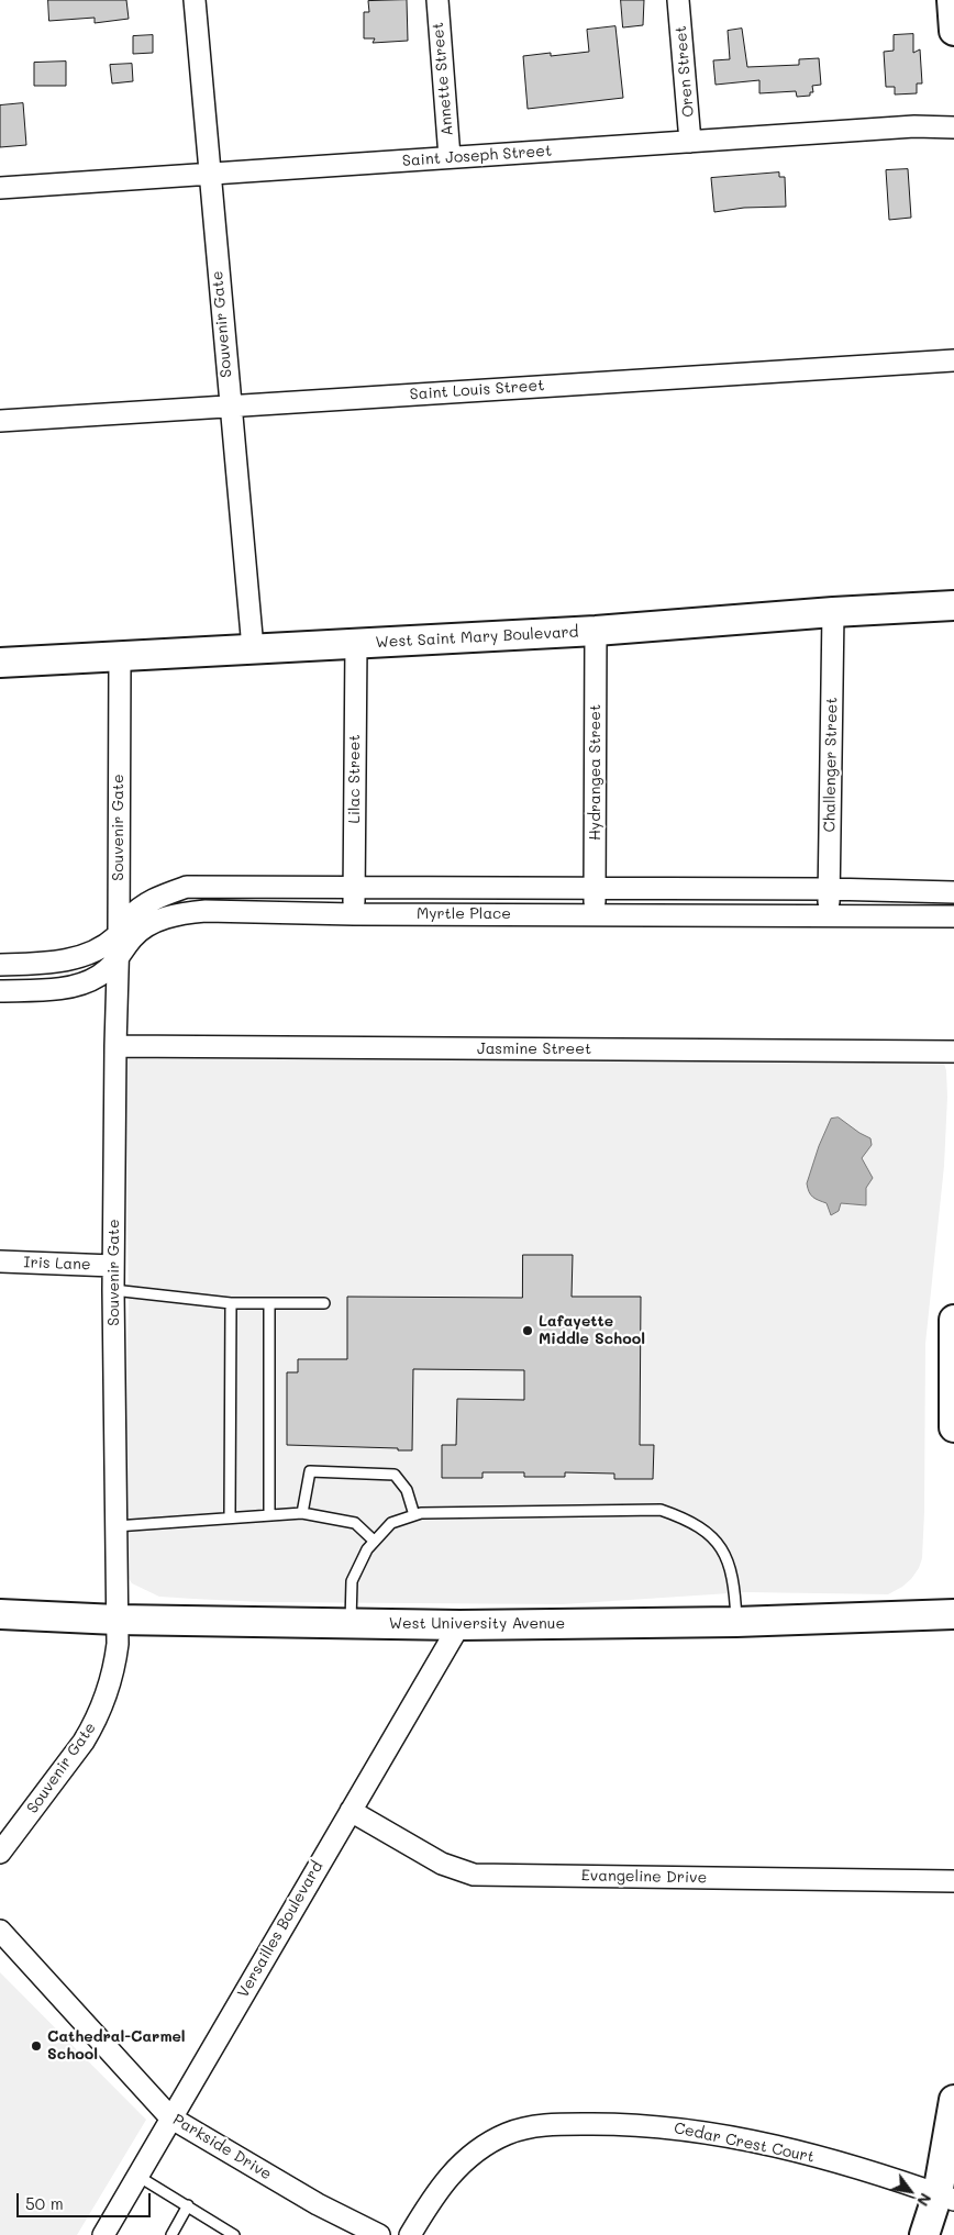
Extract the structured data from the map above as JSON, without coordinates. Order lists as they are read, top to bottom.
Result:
{
  "streets": {
    "main road": ["West Saint Mary Boulevard", "West University Avenue"],
    "street": [
      "Oren Street",
      "Annette Street",
      "Saint Joseph Street",
      "Souvenir Gate",
      "Saint Louis Street",
      "Challenger Street",
      "Hydrangea Street",
      "Lilac Street",
      "Myrtle Place",
      "Jasmine Street",
      "Iris Lane",
      "Evangeline Drive",
      "Versailles Boulevard",
      "Cedar Crest Court",
      "Parkside Drive"
    ]
  },
  "crossings": [
    ["Oren Street", "Saint Joseph Street"],
    ["Annette Street", "Saint Joseph Street"],
    ["Saint Joseph Street", "Souvenir Gate"],
    ["Souvenir Gate", "Saint Louis Street"],
    ["Souvenir Gate", "West Saint Mary Boulevard"],
    ["Souvenir Gate", "Myrtle Place"],
    ["Souvenir Gate", "Jasmine Street"],
    ["Souvenir Gate", "Iris Lane"],
    ["Souvenir Gate", "West University Avenue"],
    ["West Saint Mary Boulevard", "Challenger Street"],
    ["West Saint Mary Boulevard", "Hydrangea Street"],
    ["West Saint Mary Boulevard", "Lilac Street"],
    ["Challenger Street", "Myrtle Place"],
    ["Hydrangea Street", "Myrtle Place"],
    ["Lilac Street", "Myrtle Place"],
    ["West University Avenue", "Versailles Boulevard"],
    ["Evangeline Drive", "Versailles Boulevard"],
    ["Versailles Boulevard", "Parkside Drive"]
  ],
  "places": ["Lafayette Middle School", "Cathedral-Carmel School"],
  "scale_bar": "50 m",
  "north": "bottom right"
}
